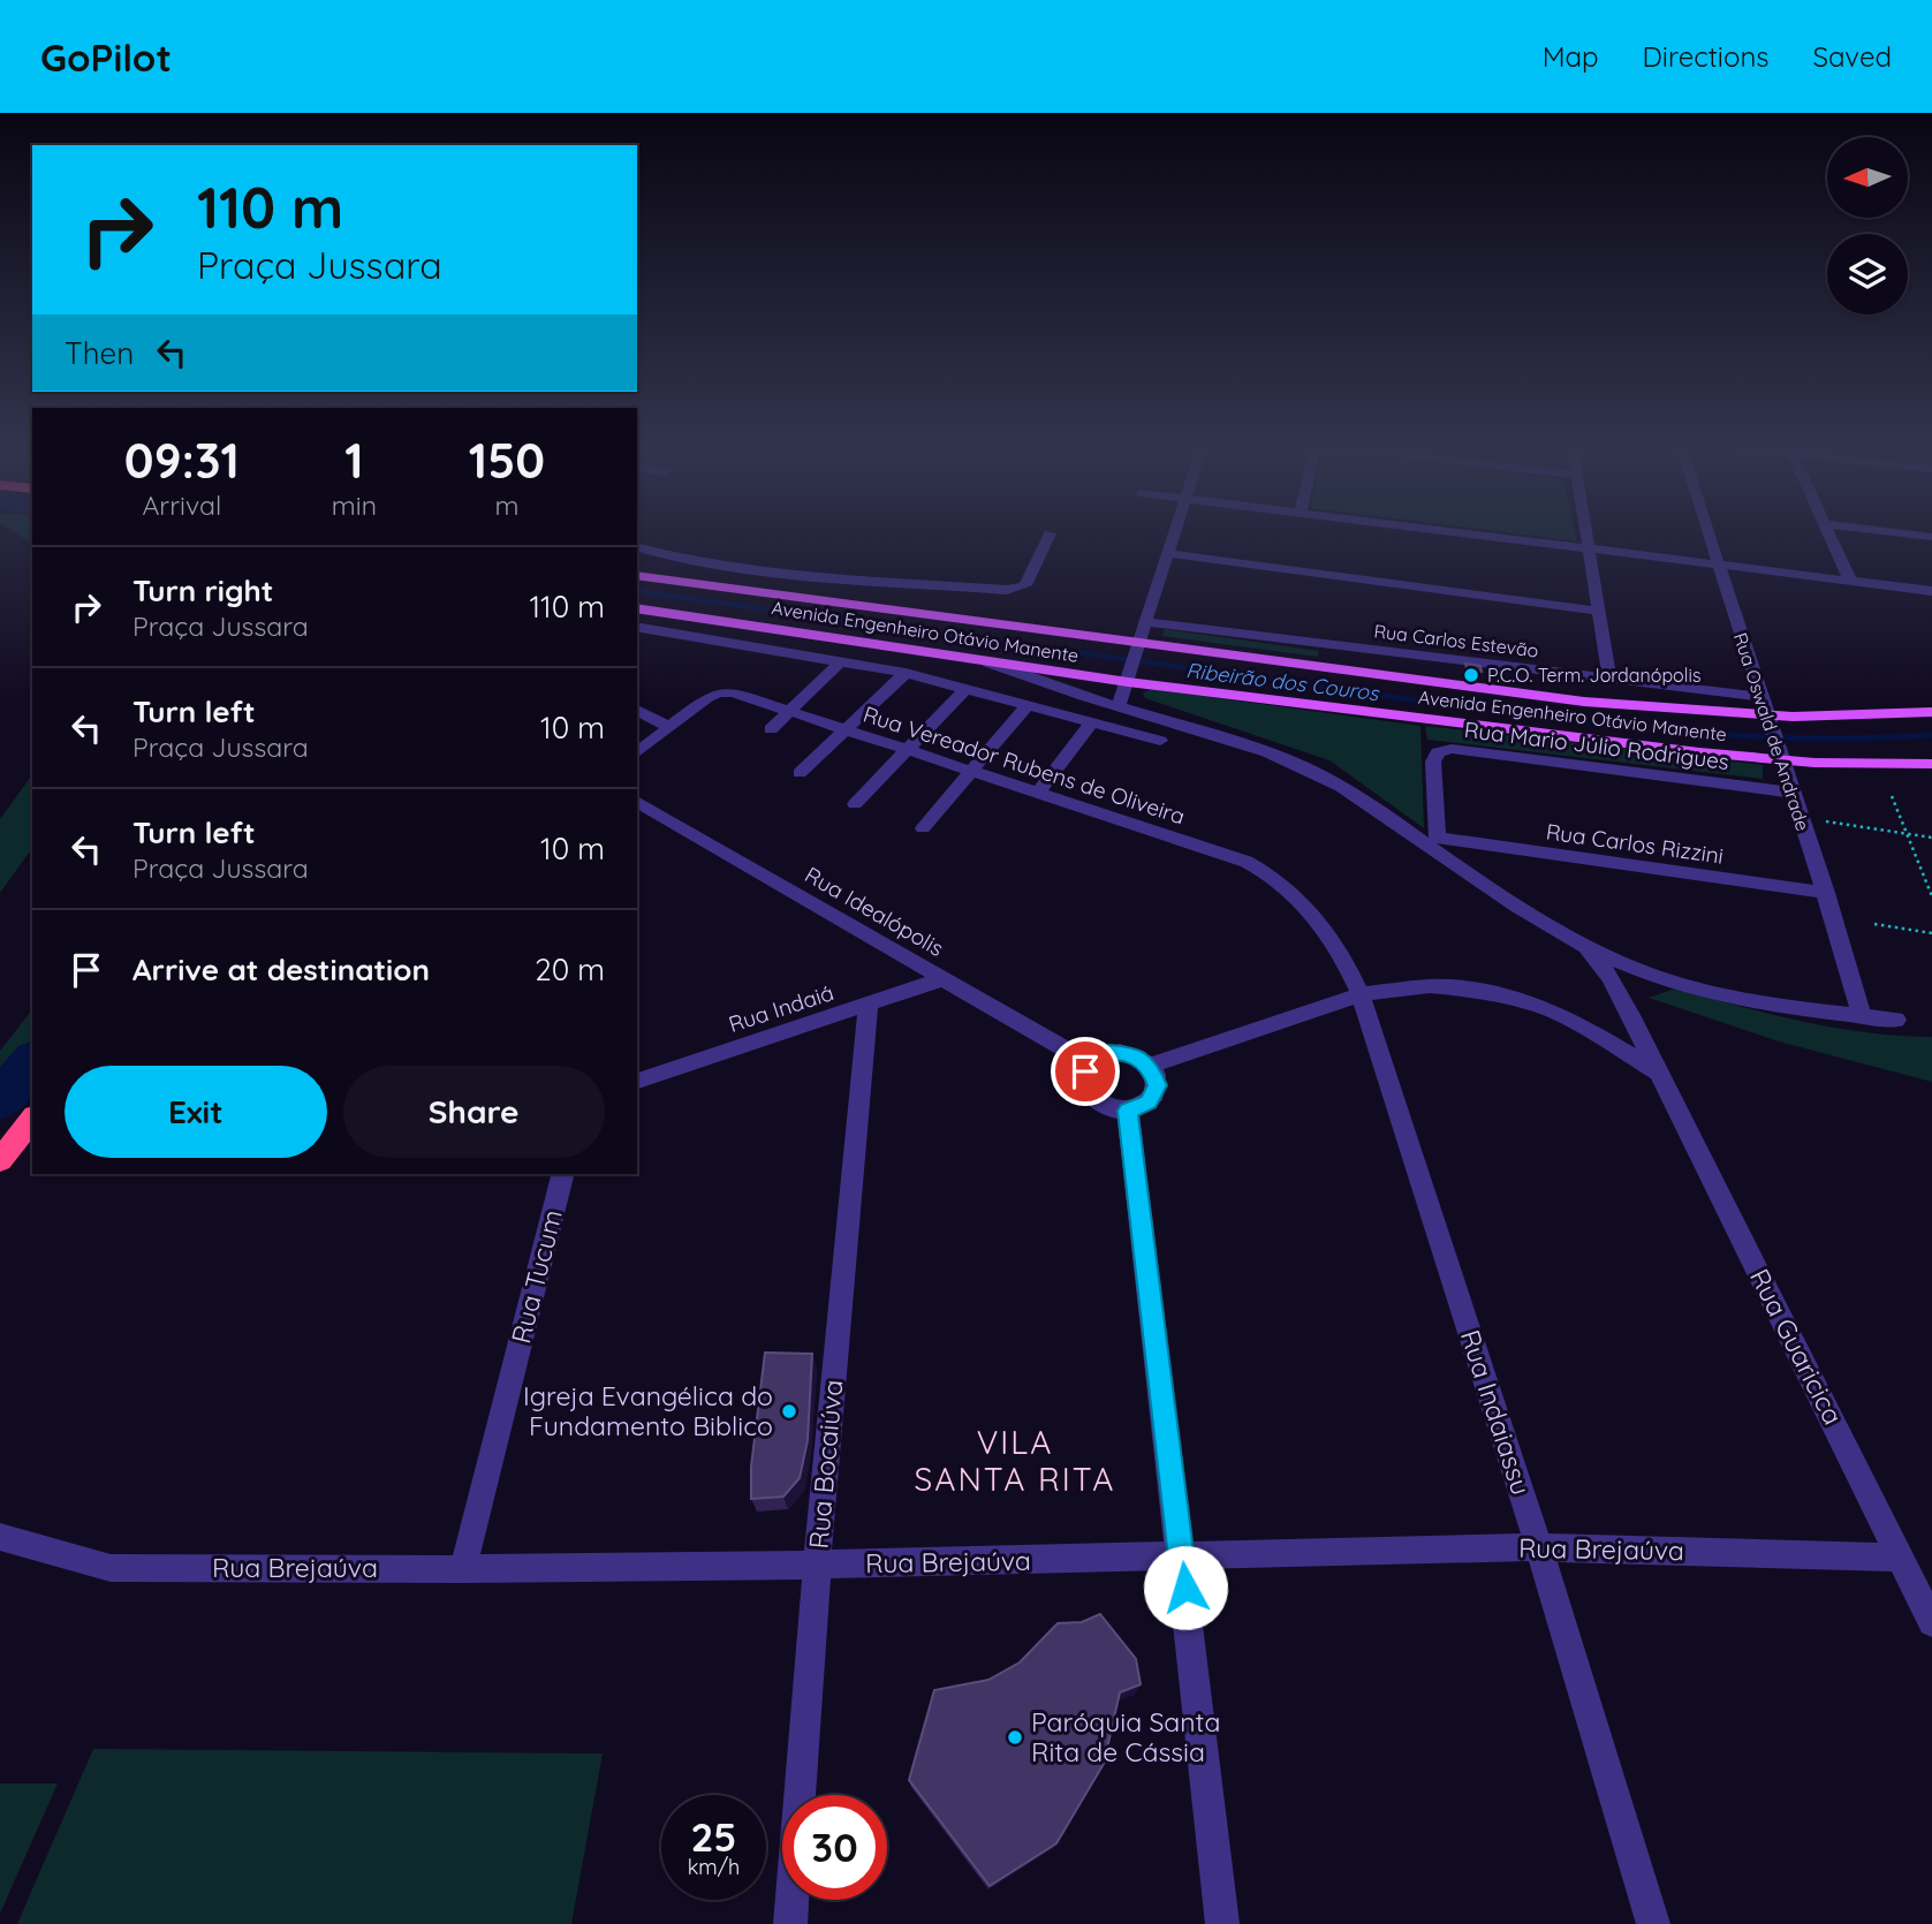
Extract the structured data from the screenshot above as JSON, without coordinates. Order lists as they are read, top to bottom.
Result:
{
  "streets": {
    "main road": ["Avenida Engenheiro Otávio Manente"],
    "street": [
      "Rua Carlos Estevão",
      "Rua Oswald de Andrade",
      "Rua Mario Júlio Rodrigues",
      "Rua Vereador Rubens de Oliveira",
      "Rua Carlos Rizzini",
      "Rua Idealópolis",
      "Rua Indaiá",
      "Rua Tucum",
      "Rua Guaricica",
      "Rua Indaiassu",
      "Rua Bocaiúva",
      "Rua Brejaúva"
    ]
  },
  "crossings": [
    ["Avenida Engenheiro Otávio Manente", "Rua Oswald de Andrade"],
    ["Rua Carlos Estevão", "Rua Oswald de Andrade"],
    ["Rua Oswald de Andrade", "Rua Mario Júlio Rodrigues"],
    ["Rua Oswald de Andrade", "Rua Carlos Rizzini"],
    ["Rua Mario Júlio Rodrigues", "Rua Carlos Rizzini"],
    ["Rua Vereador Rubens de Oliveira", "Rua Indaiassu"],
    ["Rua Idealópolis", "Rua Indaiá"],
    ["Rua Indaiá", "Rua Bocaiúva"],
    ["Rua Tucum", "Rua Brejaúva"],
    ["Rua Guaricica", "Rua Brejaúva"],
    ["Rua Indaiassu", "Rua Brejaúva"],
    ["Rua Bocaiúva", "Rua Brejaúva"]
  ],
  "districts": ["VILA SANTA RITA"],
  "water": ["Ribeirão dos Couros"],
  "places": ["P.C.O. Term. Jordanópolis", "Igreja Evangélica do Fundamento Biblico", "Paróquia Santa Rita de Cássia"],
  "north": "left",
  "page": {
    "header": "GoPilot",
    "nav": ["Map", "Directions", "Saved"],
    "turn": ["110 m", "Praça Jussara"],
    "then": "Then",
    "eta": [
      "09:31",
      "Arrival",
      "1",
      "min",
      "150",
      "m"
    ],
    "list": [
      {
        "name": "Turn right",
        "note": "Praça Jussara",
        "value": "110 m"
      },
      {
        "name": "Turn left",
        "note": "Praça Jussara",
        "value": "10 m"
      },
      {
        "name": "Turn left",
        "note": "Praça Jussara",
        "value": "10 m"
      },
      {
        "name": "Arrive at destination",
        "value": "20 m"
      }
    ],
    "buttons": ["Exit", "Share"],
    "speed": "25 km/h",
    "limit": "30"
  }
}
